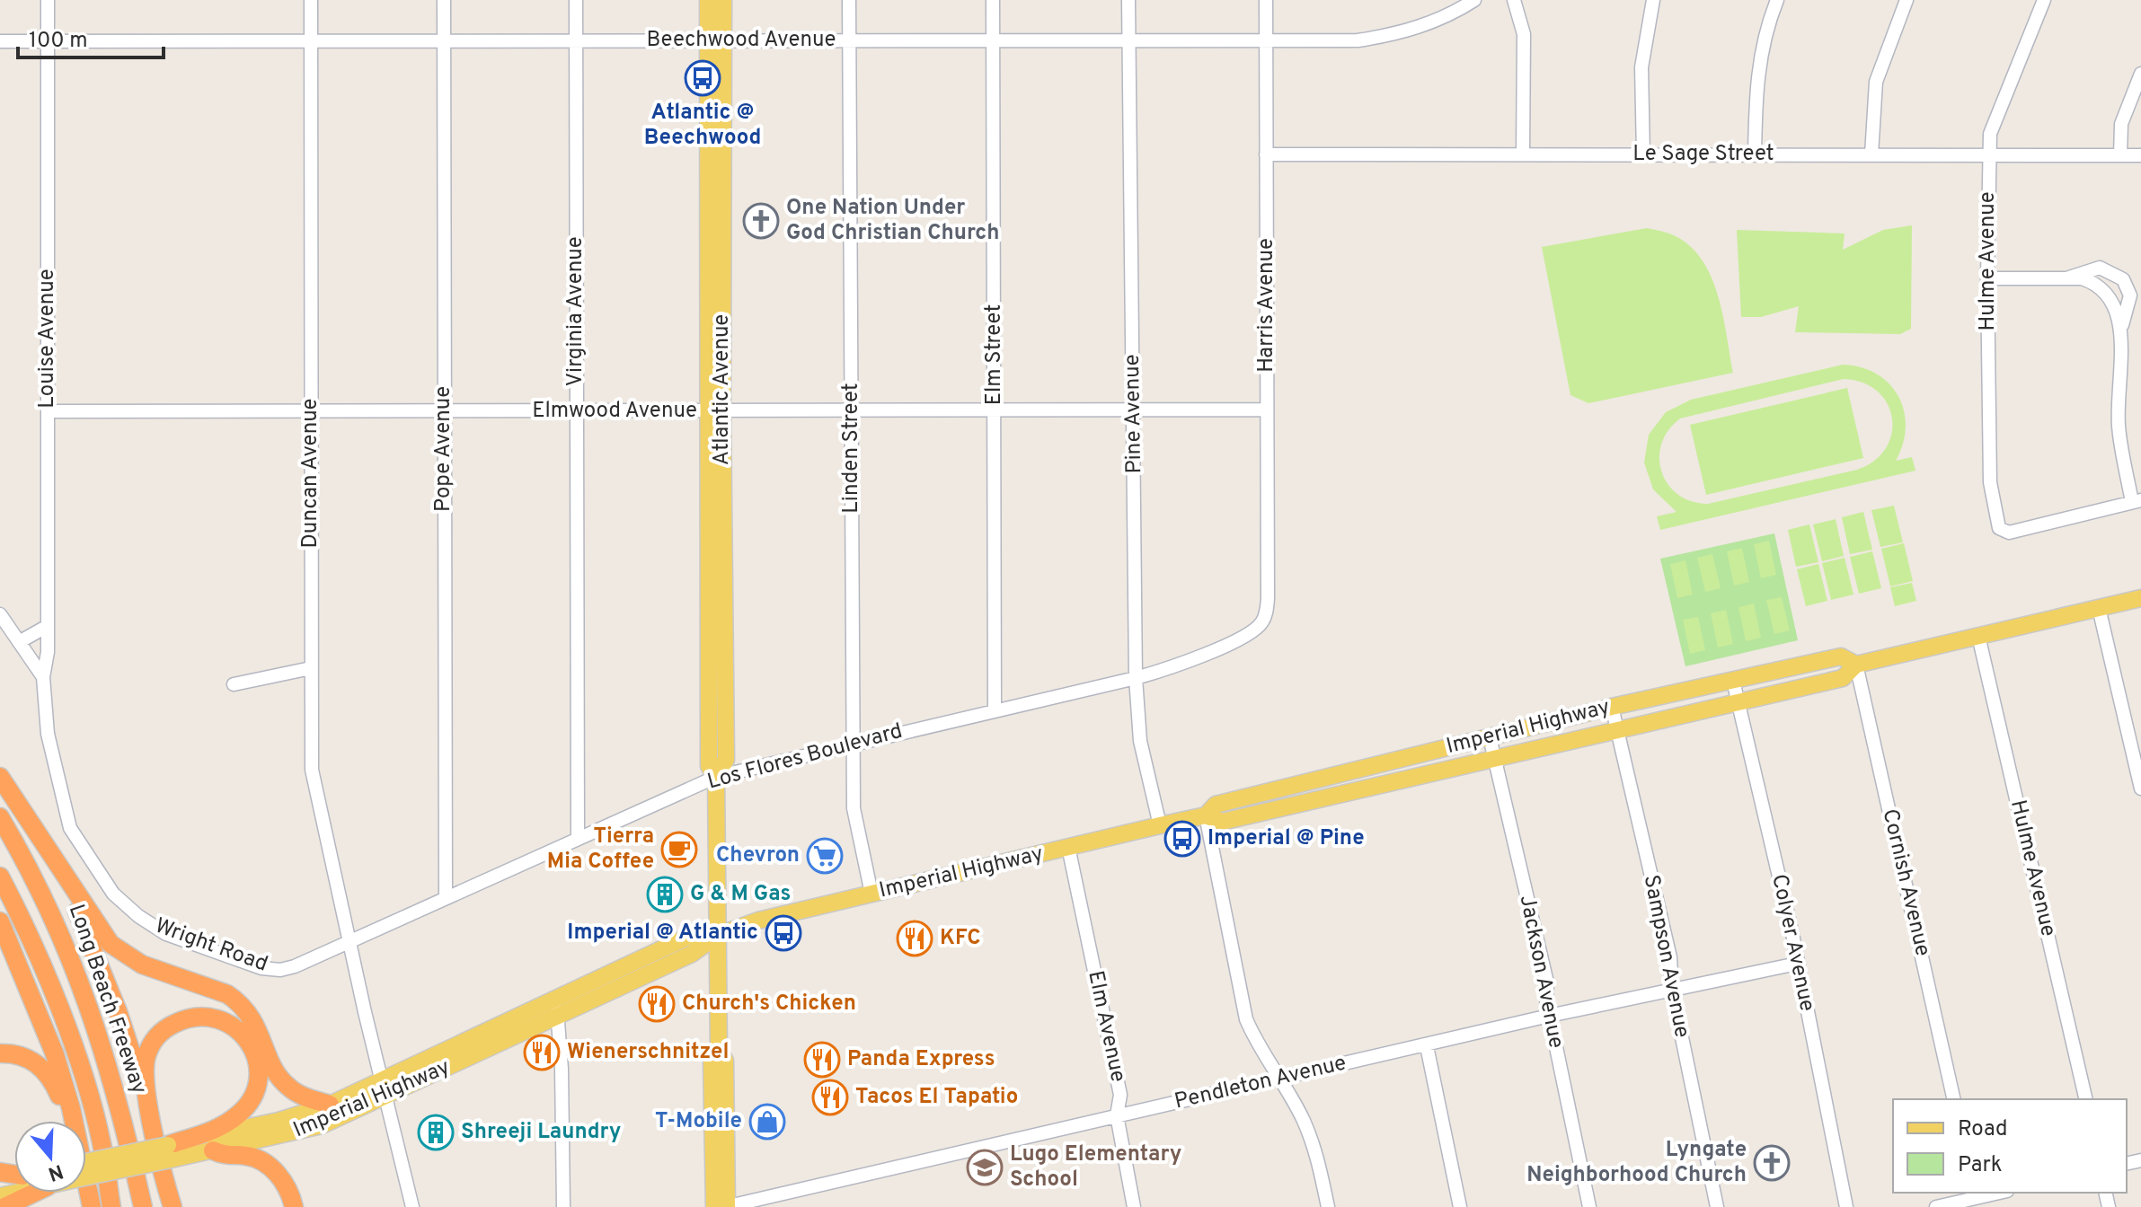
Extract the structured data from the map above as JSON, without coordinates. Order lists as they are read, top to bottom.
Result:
{
  "streets": {
    "highway": ["Long Beach Freeway"],
    "main road": ["Atlantic Avenue", "Imperial Highway"],
    "street": [
      "Beechwood Avenue",
      "Le Sage Street",
      "Hulme Avenue",
      "Harris Avenue",
      "Virginia Avenue",
      "Louise Avenue",
      "Elm Street",
      "Elmwood Avenue",
      "Pine Avenue",
      "Linden Street",
      "Pope Avenue",
      "Duncan Avenue",
      "Los Flores Boulevard",
      "Cornish Avenue",
      "Colyer Avenue",
      "Wright Road",
      "Sampson Avenue",
      "Jackson Avenue",
      "Elm Avenue",
      "Pendleton Avenue"
    ]
  },
  "crossings": [
    ["Beechwood Avenue", "Harris Avenue"],
    ["Beechwood Avenue", "Virginia Avenue"],
    ["Beechwood Avenue", "Louise Avenue"],
    ["Beechwood Avenue", "Elm Street"],
    ["Beechwood Avenue", "Atlantic Avenue"],
    ["Beechwood Avenue", "Pine Avenue"],
    ["Beechwood Avenue", "Linden Street"],
    ["Beechwood Avenue", "Pope Avenue"],
    ["Beechwood Avenue", "Duncan Avenue"],
    ["Le Sage Street", "Hulme Avenue"],
    ["Le Sage Street", "Harris Avenue"],
    ["Hulme Avenue", "Imperial Highway"],
    ["Harris Avenue", "Elmwood Avenue"],
    ["Harris Avenue", "Los Flores Boulevard"],
    ["Virginia Avenue", "Elmwood Avenue"],
    ["Virginia Avenue", "Los Flores Boulevard"],
    ["Louise Avenue", "Elmwood Avenue"],
    ["Louise Avenue", "Wright Road"],
    ["Elm Street", "Elmwood Avenue"],
    ["Elm Street", "Los Flores Boulevard"],
    ["Atlantic Avenue", "Elmwood Avenue"],
    ["Atlantic Avenue", "Imperial Highway"],
    ["Atlantic Avenue", "Los Flores Boulevard"],
    ["Atlantic Avenue", "Pendleton Avenue"],
    ["Elmwood Avenue", "Pine Avenue"],
    ["Elmwood Avenue", "Linden Street"],
    ["Elmwood Avenue", "Pope Avenue"],
    ["Elmwood Avenue", "Duncan Avenue"],
    ["Pine Avenue", "Imperial Highway"],
    ["Pine Avenue", "Los Flores Boulevard"],
    ["Linden Street", "Imperial Highway"],
    ["Linden Street", "Los Flores Boulevard"],
    ["Pope Avenue", "Los Flores Boulevard"],
    ["Duncan Avenue", "Los Flores Boulevard"],
    ["Duncan Avenue", "Wright Road"],
    ["Imperial Highway", "Cornish Avenue"],
    ["Imperial Highway", "Colyer Avenue"],
    ["Imperial Highway", "Sampson Avenue"],
    ["Imperial Highway", "Jackson Avenue"],
    ["Imperial Highway", "Elm Avenue"],
    ["Los Flores Boulevard", "Wright Road"],
    ["Colyer Avenue", "Pendleton Avenue"],
    ["Sampson Avenue", "Pendleton Avenue"],
    ["Jackson Avenue", "Pendleton Avenue"],
    ["Elm Avenue", "Pendleton Avenue"]
  ],
  "places": {
    "bus stop": ["Atlantic @ Beechwood", "Imperial @ Pine", "Imperial @ Atlantic"],
    "church": ["One Nation Under God Christian Church", "Lyngate Neighborhood Church"],
    "cafe": ["Tierra Mia Coffee"],
    "supermarket": ["Chevron"],
    "building": ["G & M Gas", "Shreeji Laundry"],
    "restaurant": [
      "KFC",
      "Church's Chicken",
      "Wienerschnitzel",
      "Panda Express",
      "Tacos El Tapatio"
    ],
    "shop": ["T-Mobile"],
    "school or university": ["Lugo Elementary School"]
  },
  "legend": ["Road", "Park"],
  "scale_bar": "100 m",
  "north": "bottom"
}
